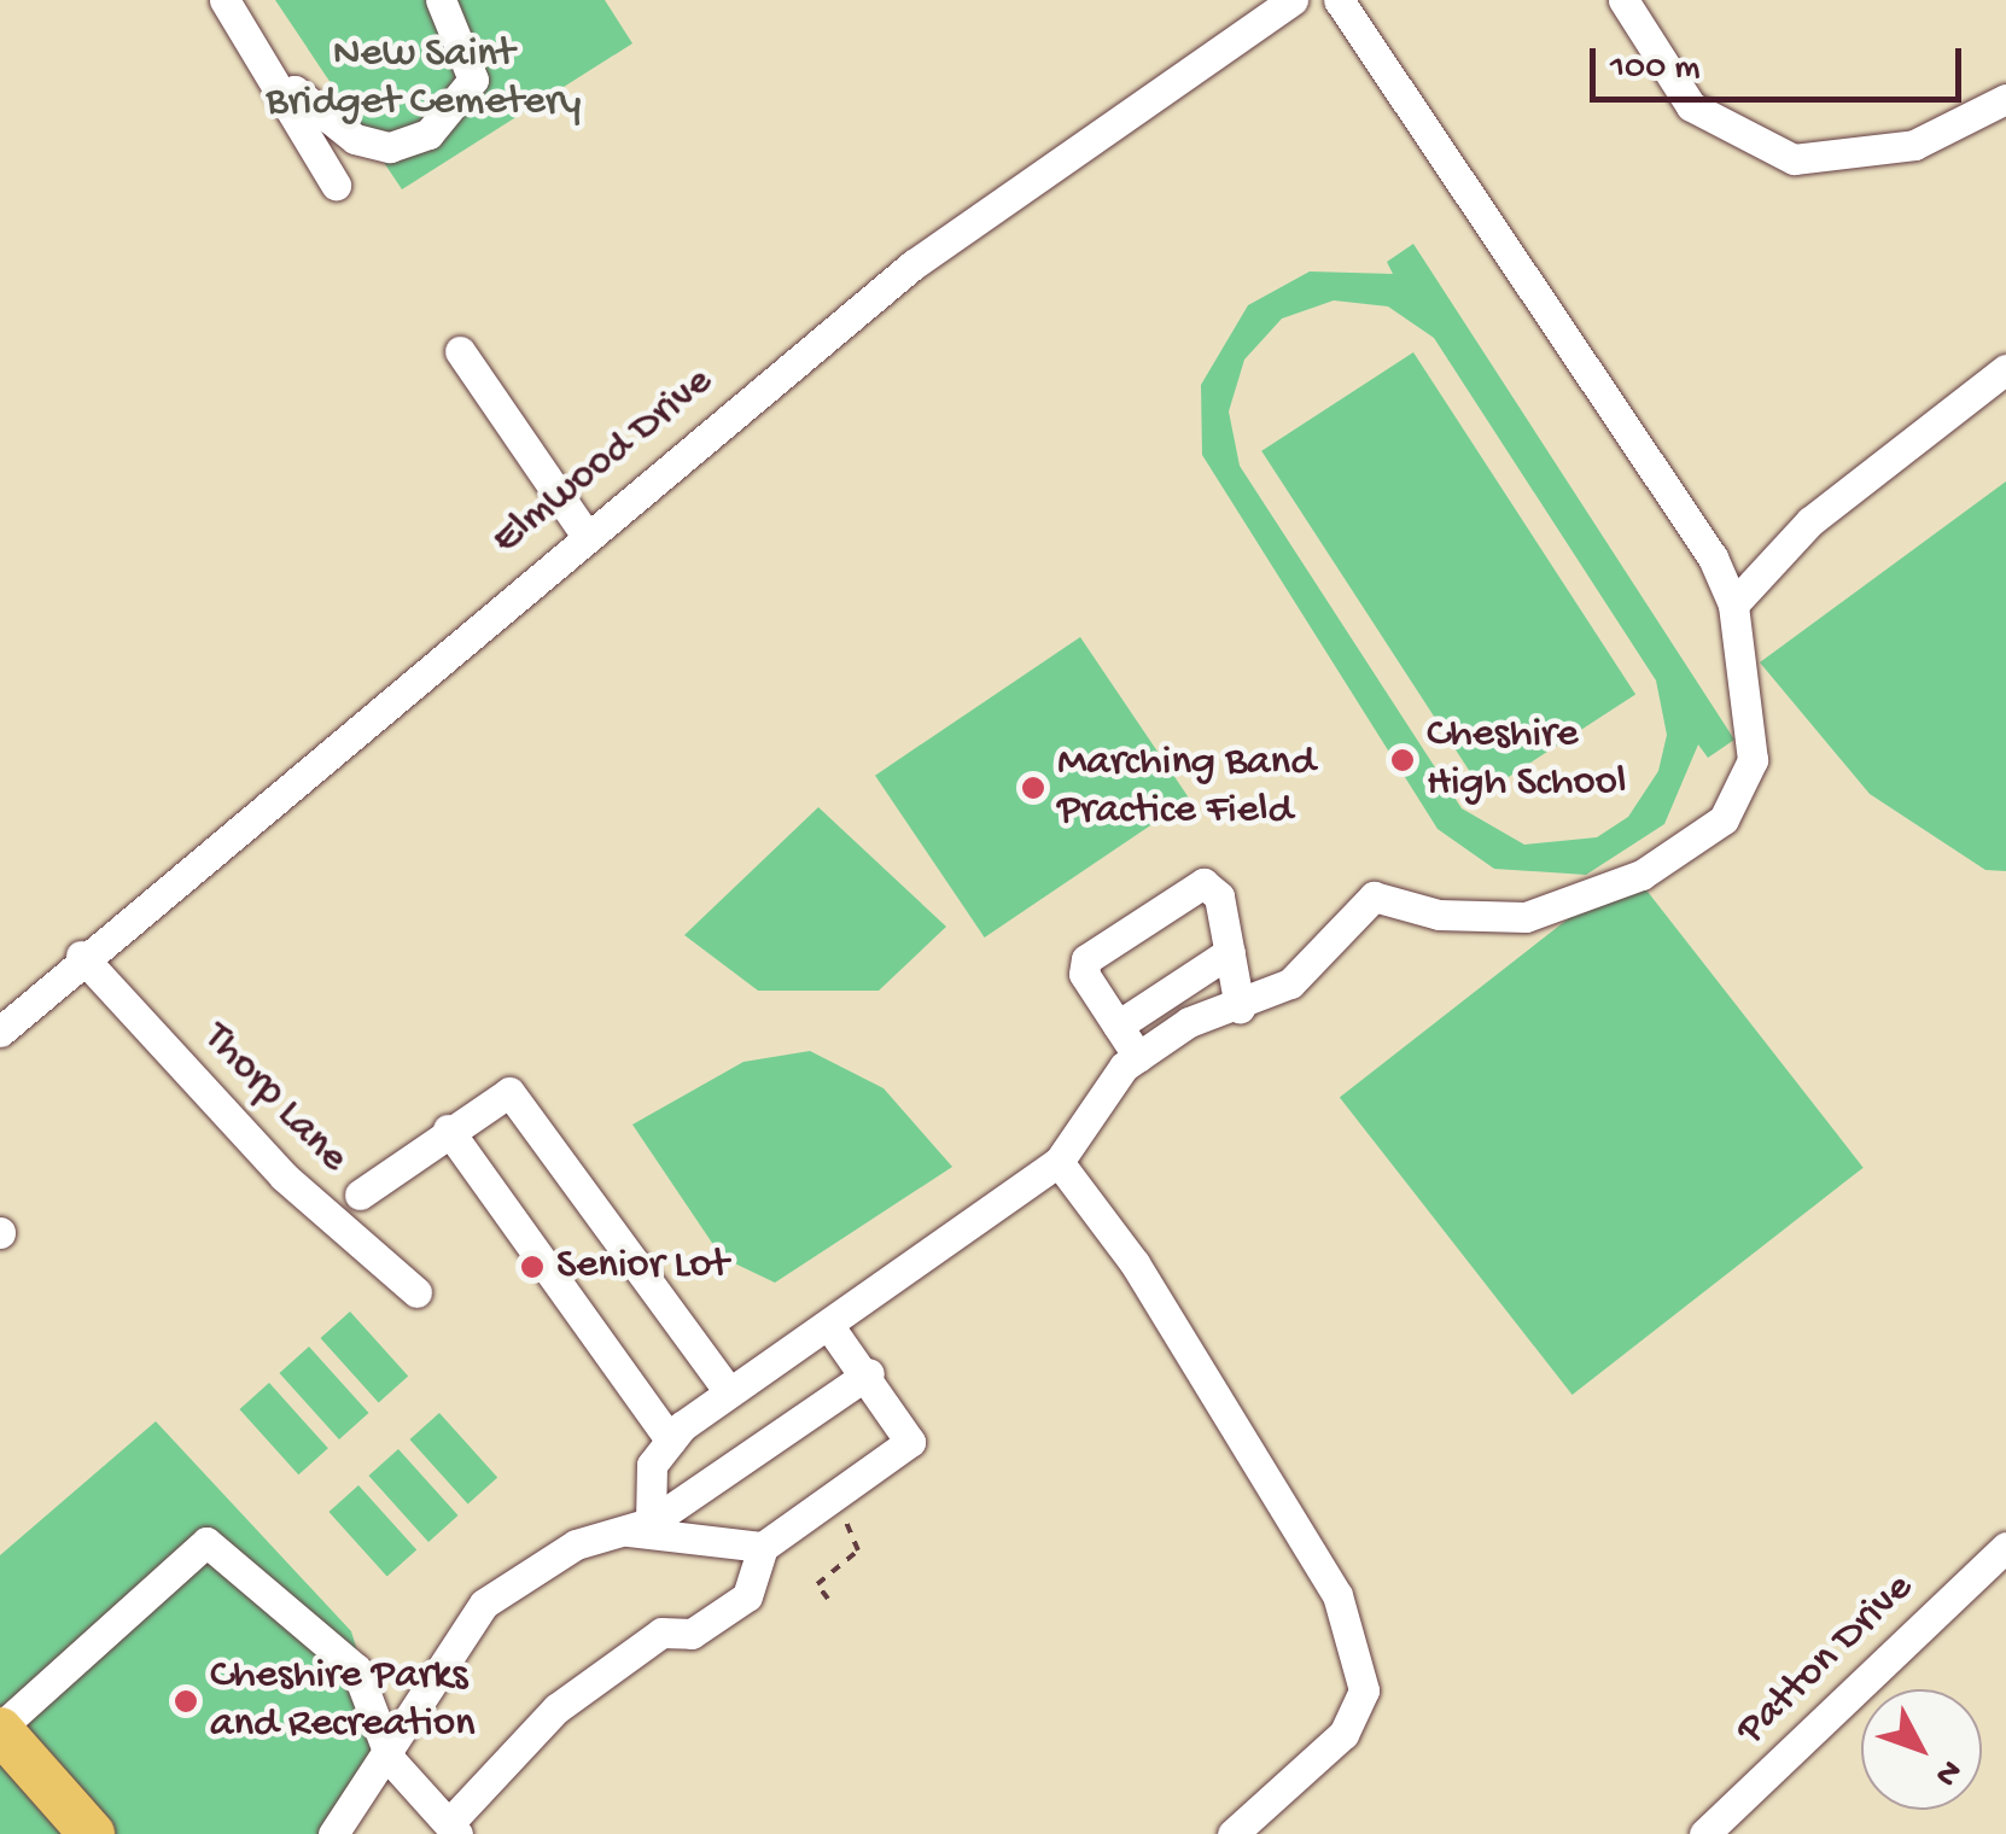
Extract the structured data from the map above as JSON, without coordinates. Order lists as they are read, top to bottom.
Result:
{
  "streets": {
    "street": ["Elmwood Drive", "Thorp Lane", "Patton Drive"]
  },
  "crossings": [
    ["Elmwood Drive", "Thorp Lane"]
  ],
  "parks": ["New Saint Bridget Cemetery"],
  "places": [
    "Cheshire High School",
    "Marching Band Practice Field",
    "Senior Lot",
    "Cheshire Parks and Recreation"
  ],
  "scale_bar": "100 m",
  "north": "bottom right"
}
